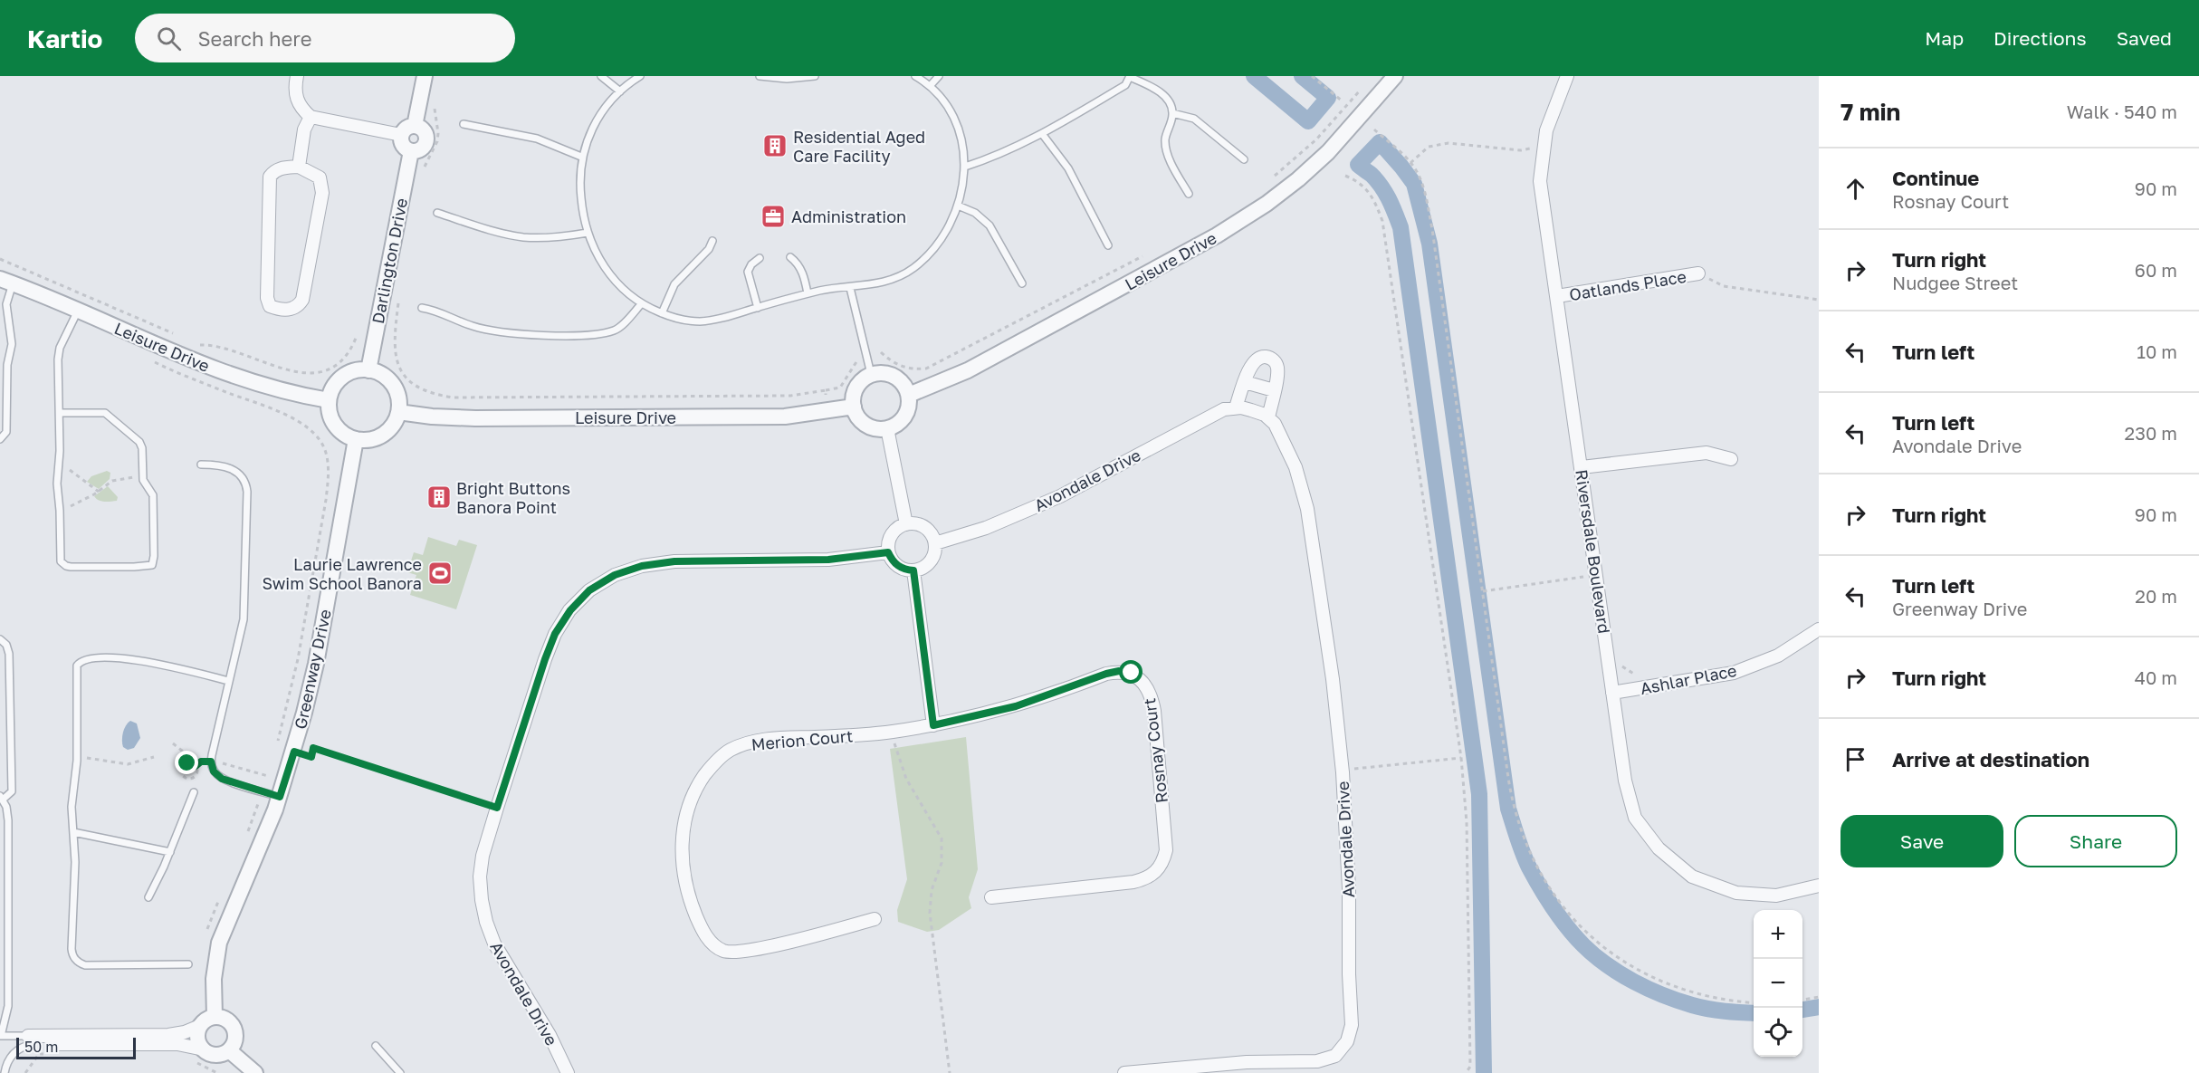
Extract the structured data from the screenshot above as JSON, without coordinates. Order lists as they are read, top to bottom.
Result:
{
  "streets": {
    "street": [
      "Darlington Drive",
      "Leisure Drive",
      "Oatlands Place",
      "Avondale Drive",
      "Riversdale Boulevard",
      "Greenway Drive",
      "Ashlar Place",
      "Merion Court",
      "Rosnay Court"
    ]
  },
  "crossings": [
    ["Darlington Drive", "Leisure Drive"],
    ["Darlington Drive", "Greenway Drive"],
    ["Leisure Drive", "Greenway Drive"],
    ["Oatlands Place", "Riversdale Boulevard"],
    ["Riversdale Boulevard", "Ashlar Place"],
    ["Merion Court", "Rosnay Court"]
  ],
  "places": {
    "building": ["Residential Aged Care Facility", "Bright Buttons Banora Point"],
    "office": ["Administration"],
    "sports": ["Laurie Lawrence Swim School Banora"]
  },
  "scale_bar": "50 m",
  "page": {
    "header": "Kartio",
    "search": "Search here",
    "nav": ["Map", "Directions", "Saved"],
    "heading": ["7 min", "Walk · 540 m"],
    "list": [
      ["Continue", "Rosnay Court", "90 m"],
      ["Turn right", "Nudgee Street", "60 m"],
      ["Turn left", "10 m"],
      ["Turn left", "Avondale Drive", "230 m"],
      ["Turn right", "90 m"],
      ["Turn left", "Greenway Drive", "20 m"],
      ["Turn right", "40 m"],
      "Arrive at destination"
    ],
    "buttons": ["Save", "Share"],
    "map_buttons": ["+", "−"],
    "scale": "50 m"
  }
}
